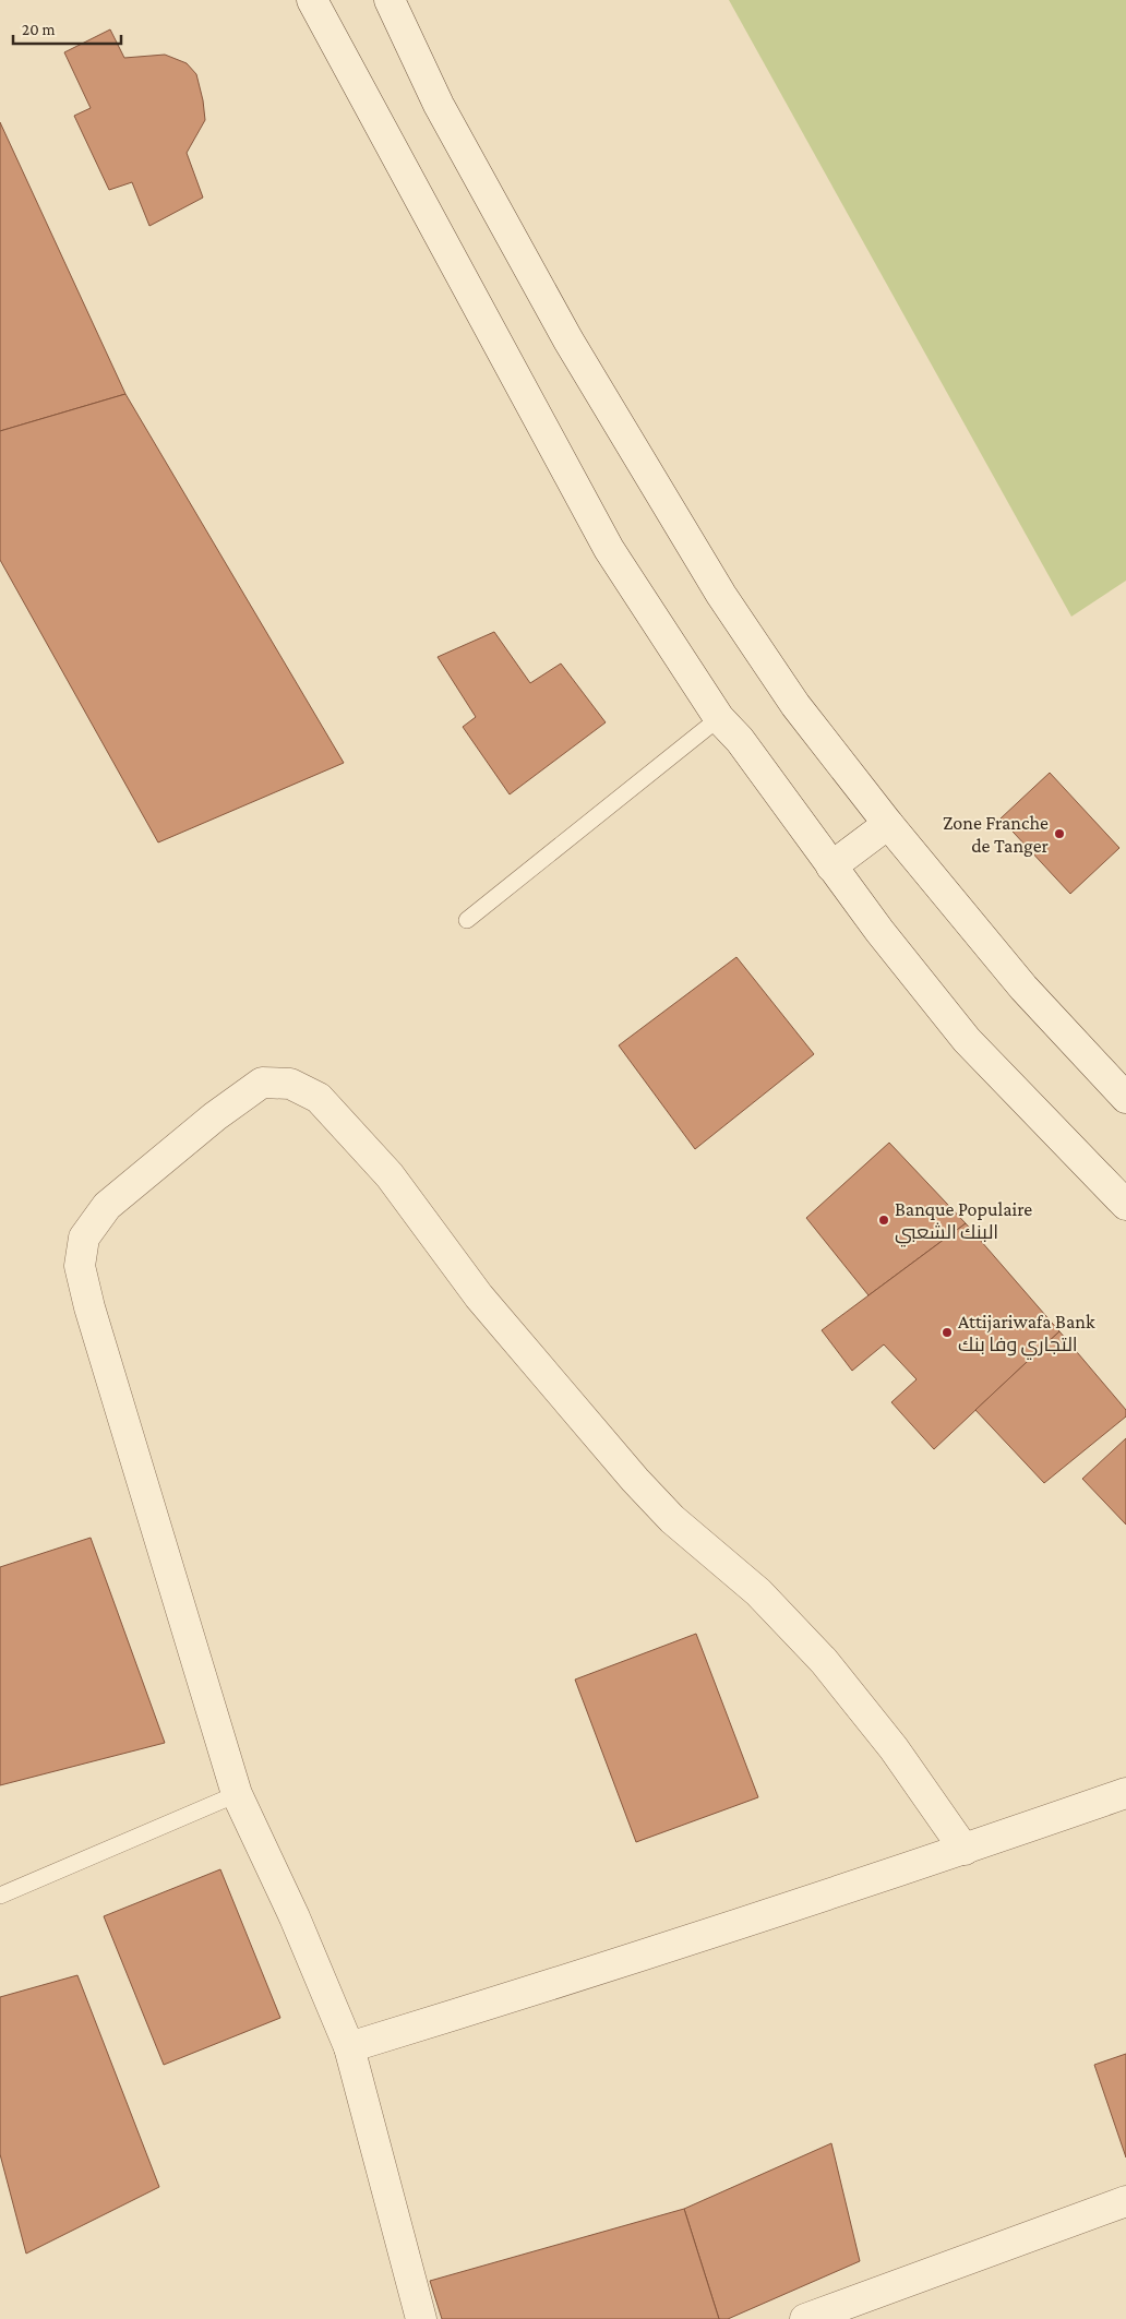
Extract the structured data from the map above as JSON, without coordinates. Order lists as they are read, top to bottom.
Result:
{
  "places": ["Zone Franche de Tanger", "Banque Populaire البنك الشعبي", "Attijariwafa Bank التجاري وفا بنك"],
  "scale_bar": "20 m"
}
